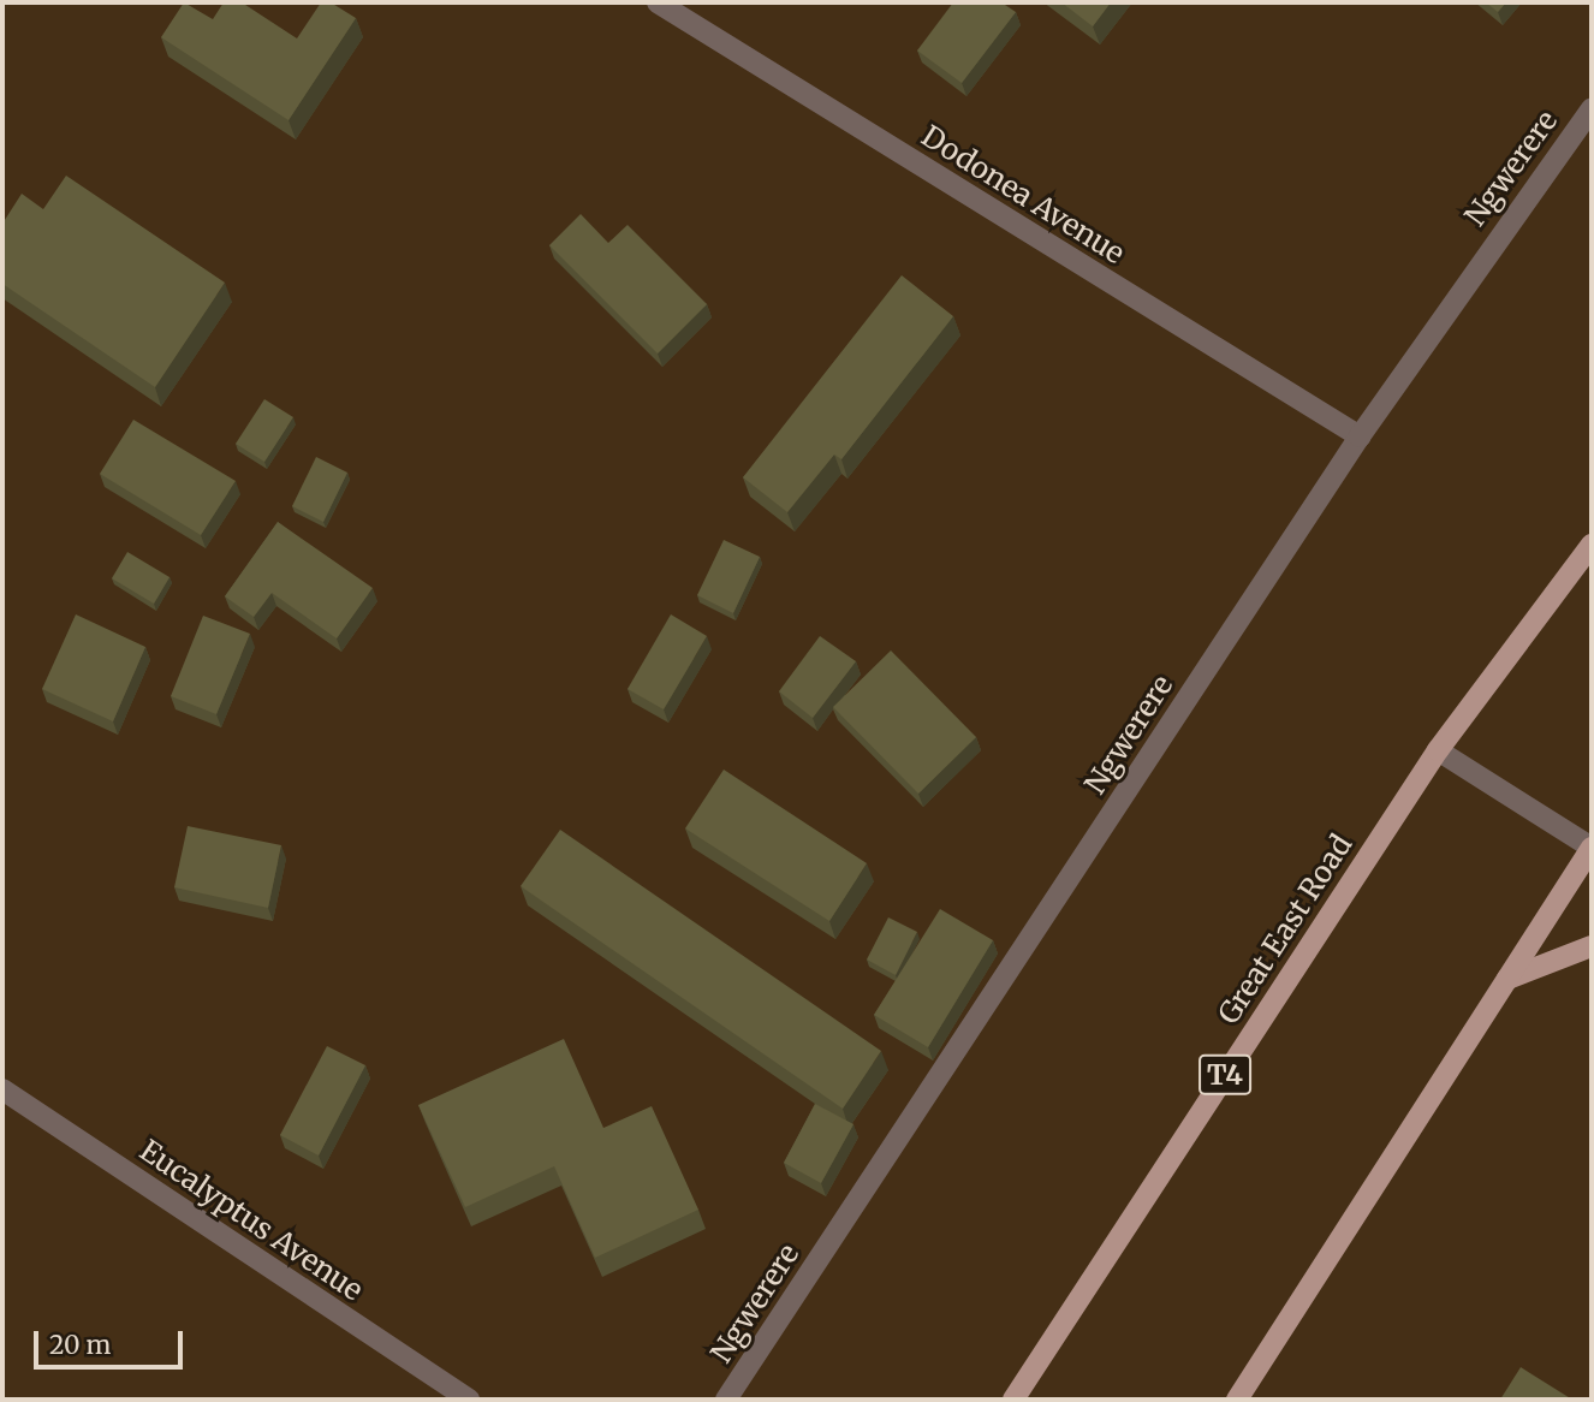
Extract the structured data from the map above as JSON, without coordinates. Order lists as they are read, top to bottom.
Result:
{
  "streets": {
    "main road": ["Great East Road", "T4"],
    "street": ["Ngwerere", "Dodonea Avenue", "Eucalyptus Avenue"]
  },
  "crossings": [
    ["Ngwerere", "Dodonea Avenue"]
  ],
  "scale_bar": "20 m"
}
